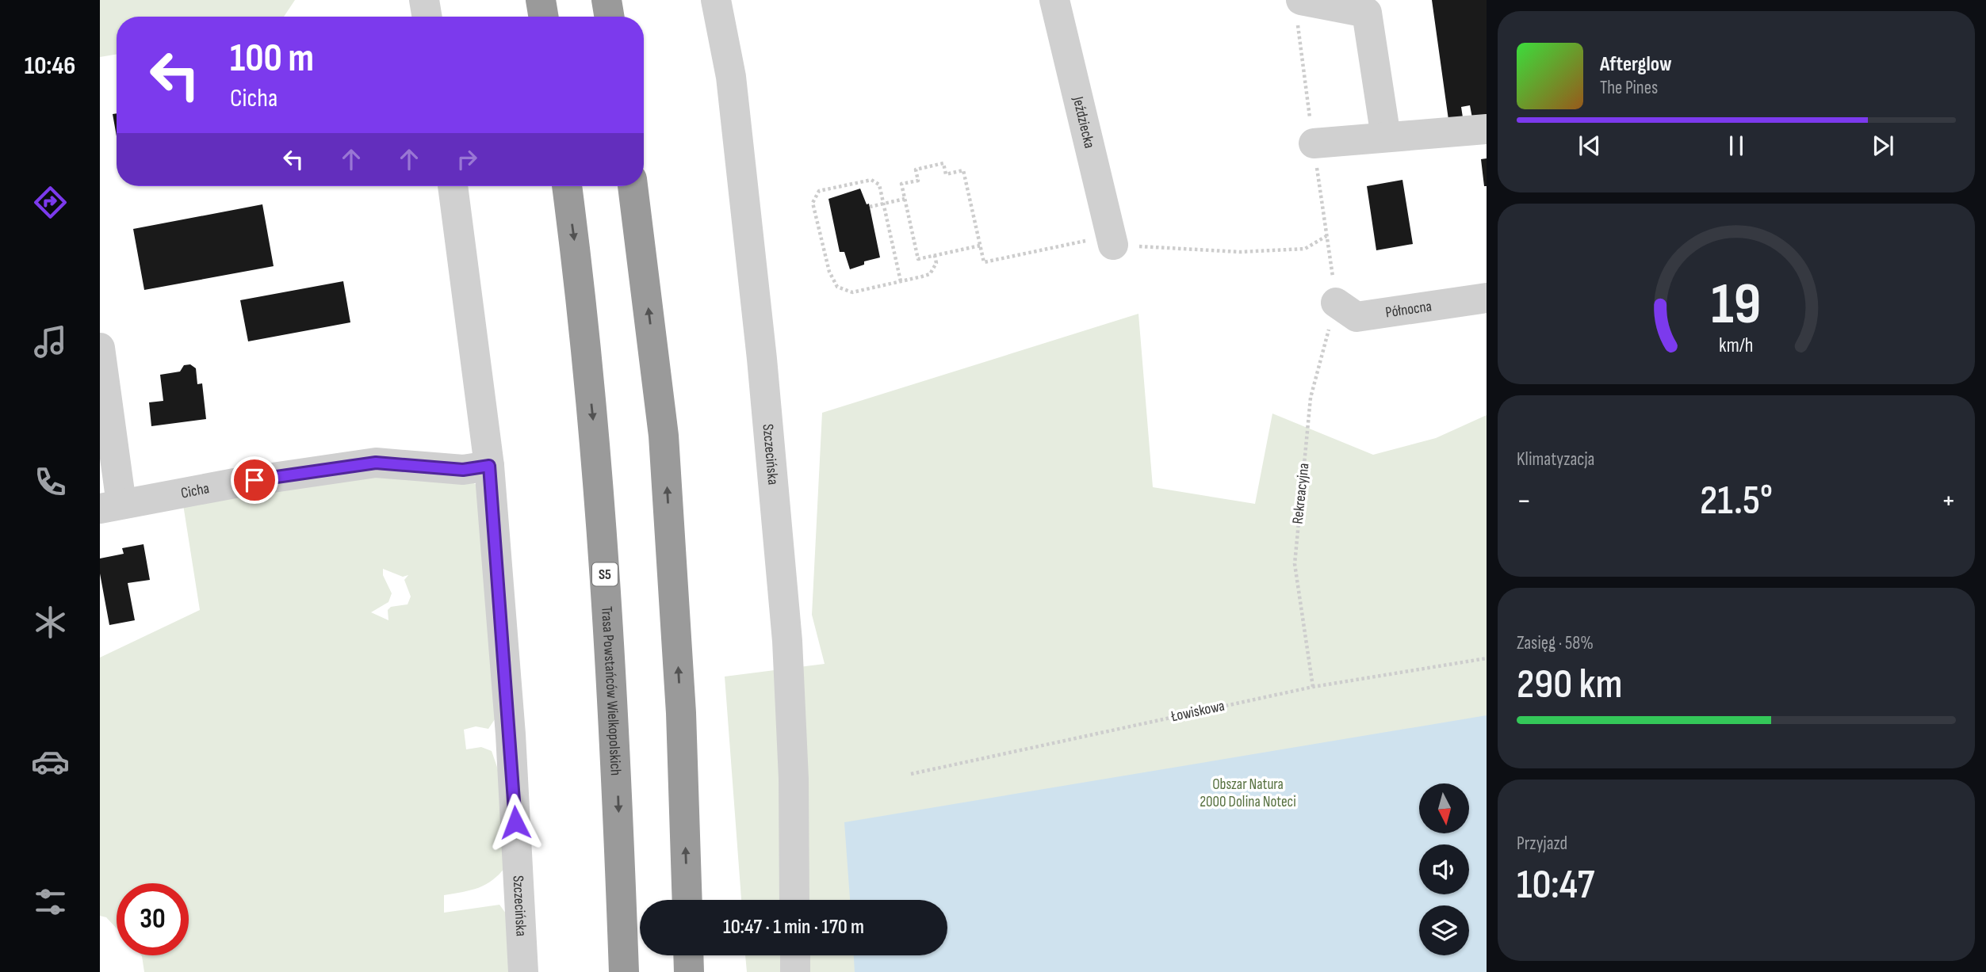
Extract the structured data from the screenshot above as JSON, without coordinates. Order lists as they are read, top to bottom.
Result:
{
  "streets": {
    "highway": ["S5", "Trasa Powstańców Wielkopolskich"],
    "street": [
      "Jeździecka",
      "Północna",
      "Szczecińska",
      "Cicha"
    ],
    "path": ["Rekreacyjna", "Łowiskowa"]
  },
  "crossings": [
    ["Północna", "Rekreacyjna"],
    ["Szczecińska", "Cicha"],
    ["Rekreacyjna", "Łowiskowa"]
  ],
  "parks": ["Obszar Natura 2000 Dolina Noteci"],
  "north": "bottom",
  "page": {
    "tabs": "10:46",
    "turn": ["100 m", "Cicha"],
    "song": ["Afterglow", "The Pines"],
    "tile": [
      "Klimatyzacja",
      ["Zasięg · 58%", "290 km"],
      ["Przyjazd", "10:47"]
    ],
    "heat": ["−", "21.5°", "+"],
    "limit": "30",
    "trip": "10:47 · 1 min · 170 m",
    "gauge": ["19", "km/h"]
  }
}
